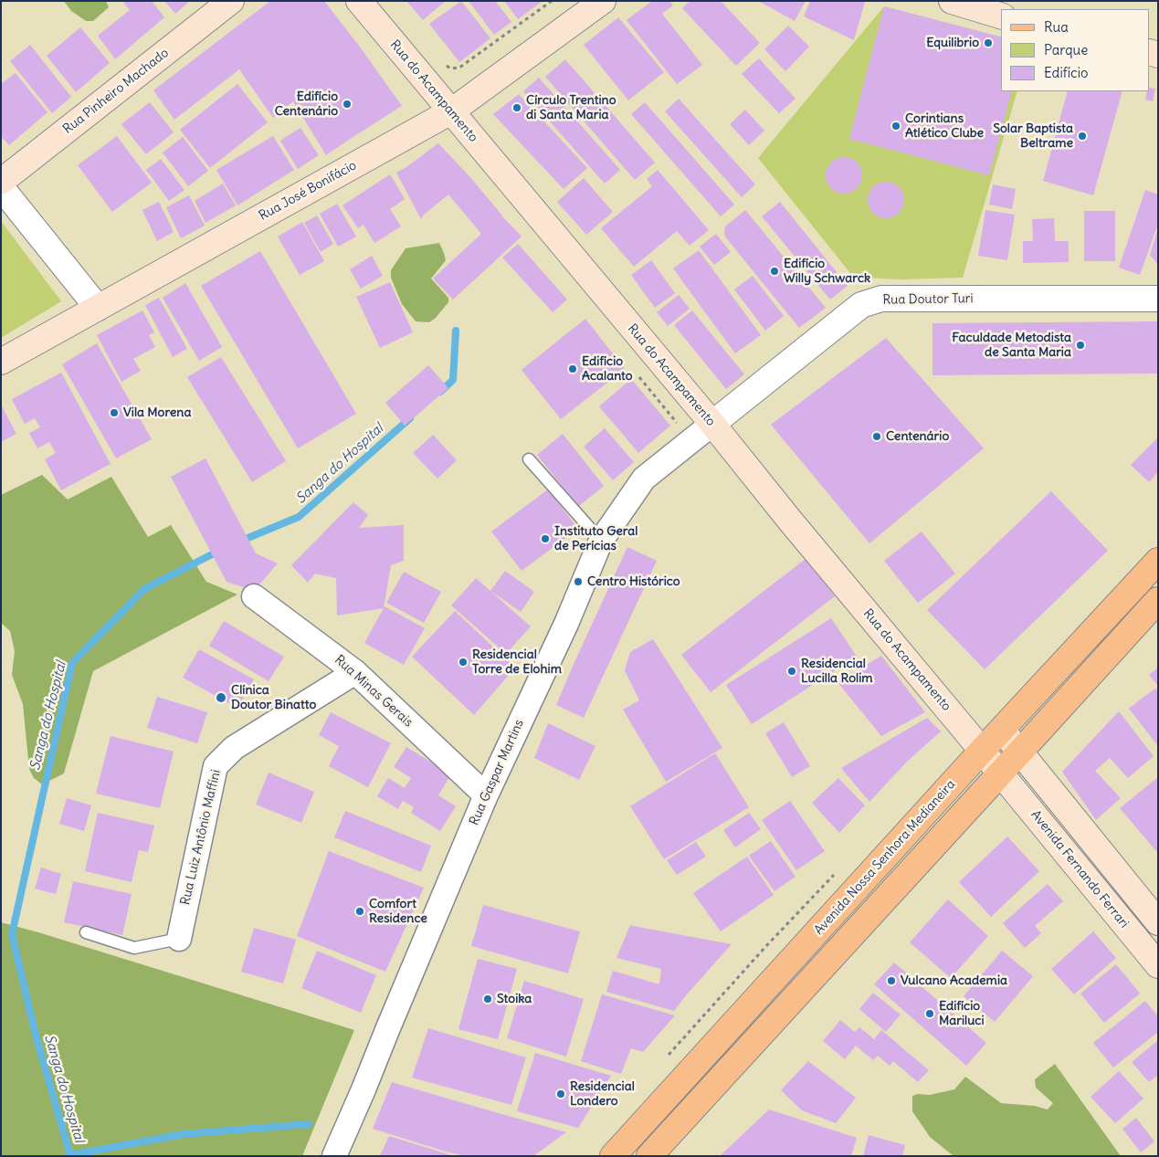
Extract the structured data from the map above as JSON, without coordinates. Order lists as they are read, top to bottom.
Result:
{
  "streets": {
    "main road": [
      "Rua Pinheiro Machado",
      "Rua do Acampamento",
      "Rua José Bonifácio",
      "Avenida Nossa Senhora Medianeira",
      "Avenida Fernando Ferrari"
    ],
    "street": [
      "Rua Doutor Turi",
      "Rua Minas Gerais",
      "Rua Gaspar Martins",
      "Rua Luiz Antônio Maffini"
    ]
  },
  "crossings": [
    ["Rua do Acampamento", "Rua José Bonifácio"],
    ["Rua do Acampamento", "Rua Doutor Turi"],
    ["Rua do Acampamento", "Rua Gaspar Martins"],
    ["Rua do Acampamento", "Avenida Nossa Senhora Medianeira"],
    ["Rua do Acampamento", "Avenida Fernando Ferrari"],
    ["Rua Doutor Turi", "Rua Gaspar Martins"],
    ["Rua Minas Gerais", "Rua Gaspar Martins"],
    ["Rua Minas Gerais", "Rua Luiz Antônio Maffini"]
  ],
  "water": ["Sanga do Hospital"],
  "places": [
    "Equilibrio",
    "Edifício Centenário",
    "Círculo Trentino di Santa Maria",
    "Corintians Atlético Clube",
    "Solar Baptista Beltrame",
    "Edifício Willy Schwarck",
    "Faculdade Metodista de Santa Maria",
    "Edifício Acalanto",
    "Vila Morena",
    "Centenário",
    "Instituto Geral de Perícias",
    "Centro Histórico",
    "Residencial Torre de Elohim",
    "Residencial Lucilla Rolim",
    "Clínica Doutor Binatto",
    "Comfort Residence",
    "Vulcano Academia",
    "Stoika",
    "Edifício Mariluci",
    "Residencial Londero"
  ],
  "legend": ["Rua", "Parque", "Edifício"]
}
